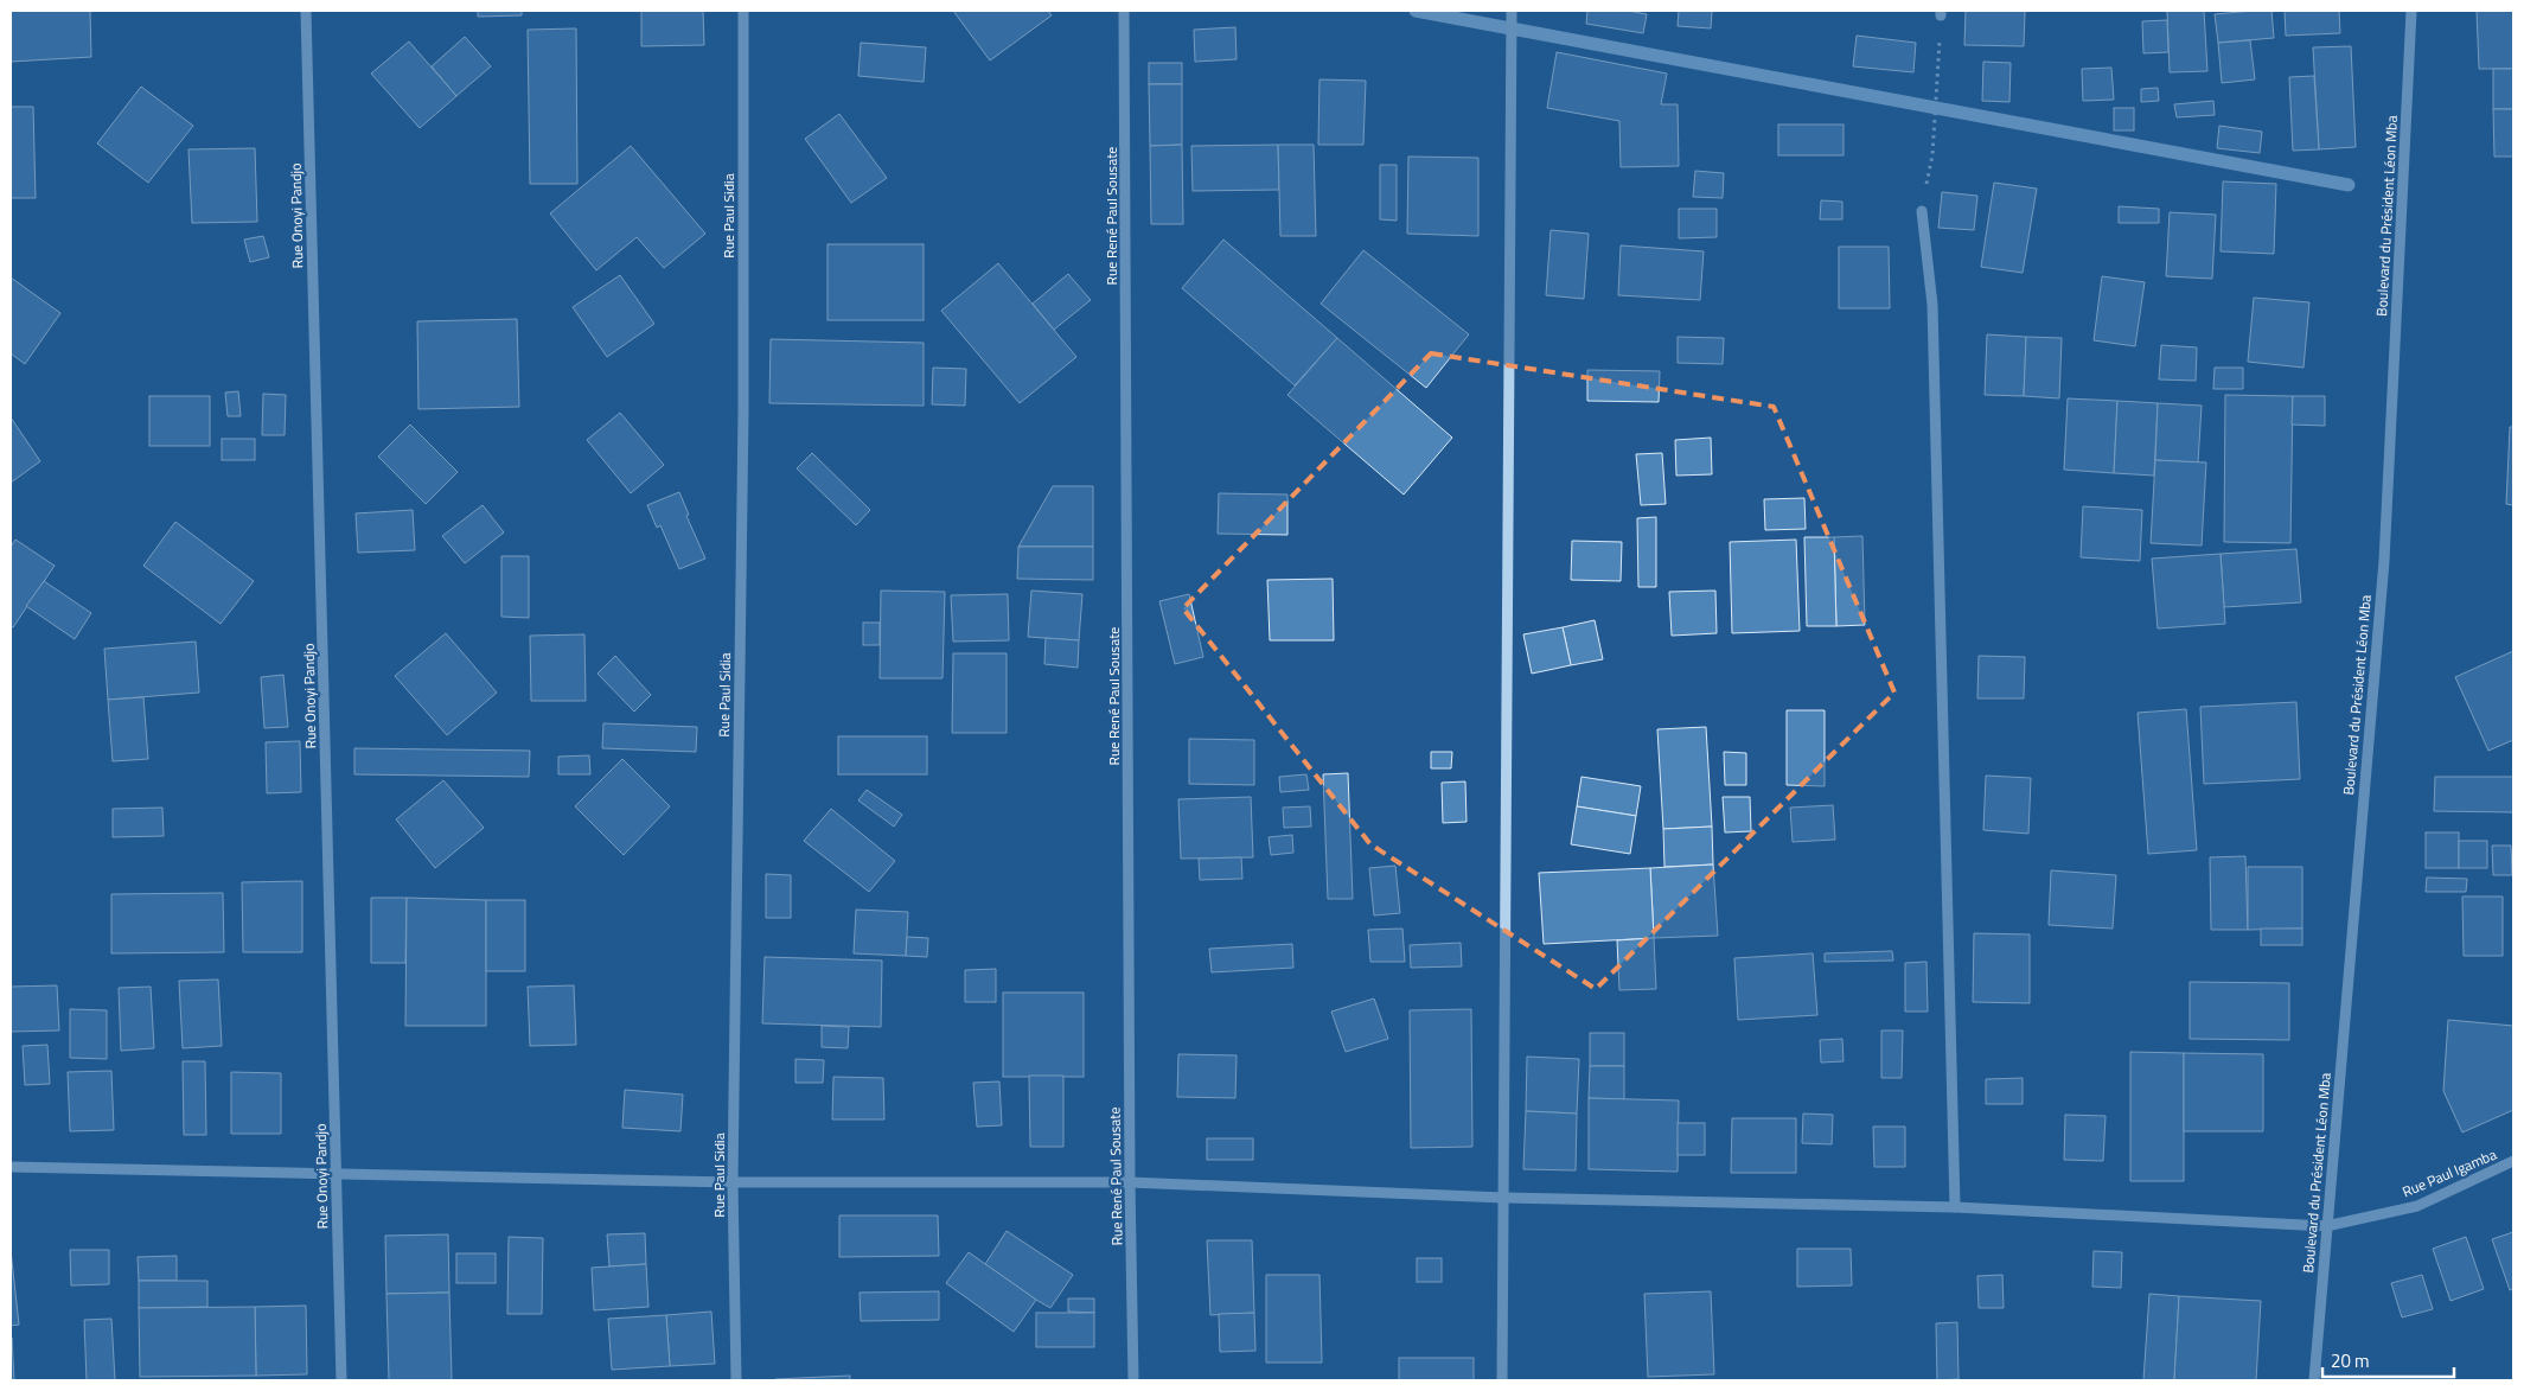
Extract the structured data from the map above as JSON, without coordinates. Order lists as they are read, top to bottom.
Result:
{
  "streets": {
    "street": [
      "Rue Onoyi Pandjo",
      "Rue Paul Sidia",
      "Rue René Paul Sousate",
      "Boulevard du Président Léon Mba",
      "Rue Paul Igamba"
    ]
  },
  "crossings": [
    ["Rue Onoyi Pandjo", "Rue Paul Igamba"],
    ["Rue Paul Sidia", "Rue Paul Igamba"],
    ["Rue René Paul Sousate", "Rue Paul Igamba"],
    ["Boulevard du Président Léon Mba", "Rue Paul Igamba"]
  ],
  "scale_bar": "20 m"
}
